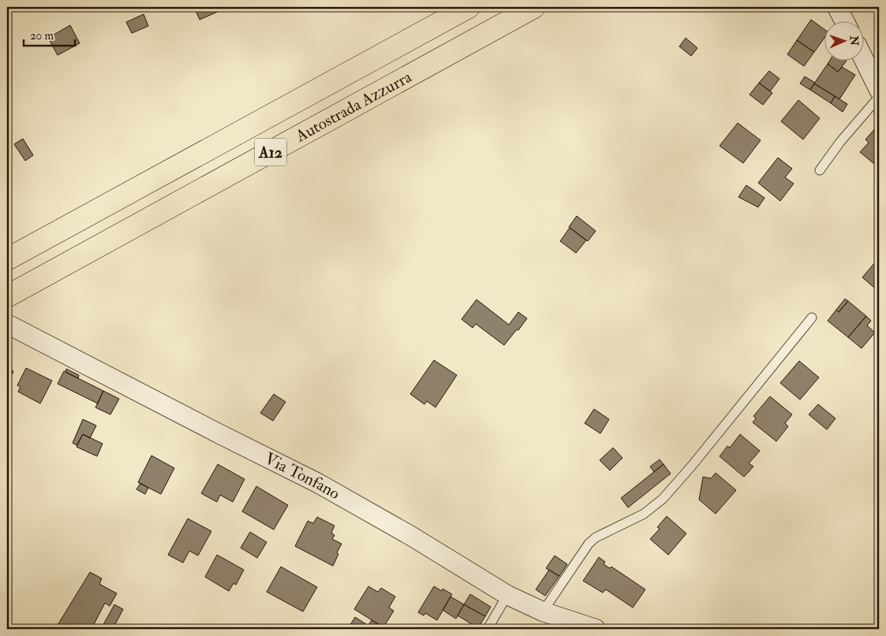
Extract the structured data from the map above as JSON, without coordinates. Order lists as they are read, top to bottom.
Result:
{
  "streets": {
    "highway": ["Autostrada Azzurra", "A12"],
    "street": ["Via Tonfano"]
  },
  "scale_bar": "20 m",
  "north": "right"
}
